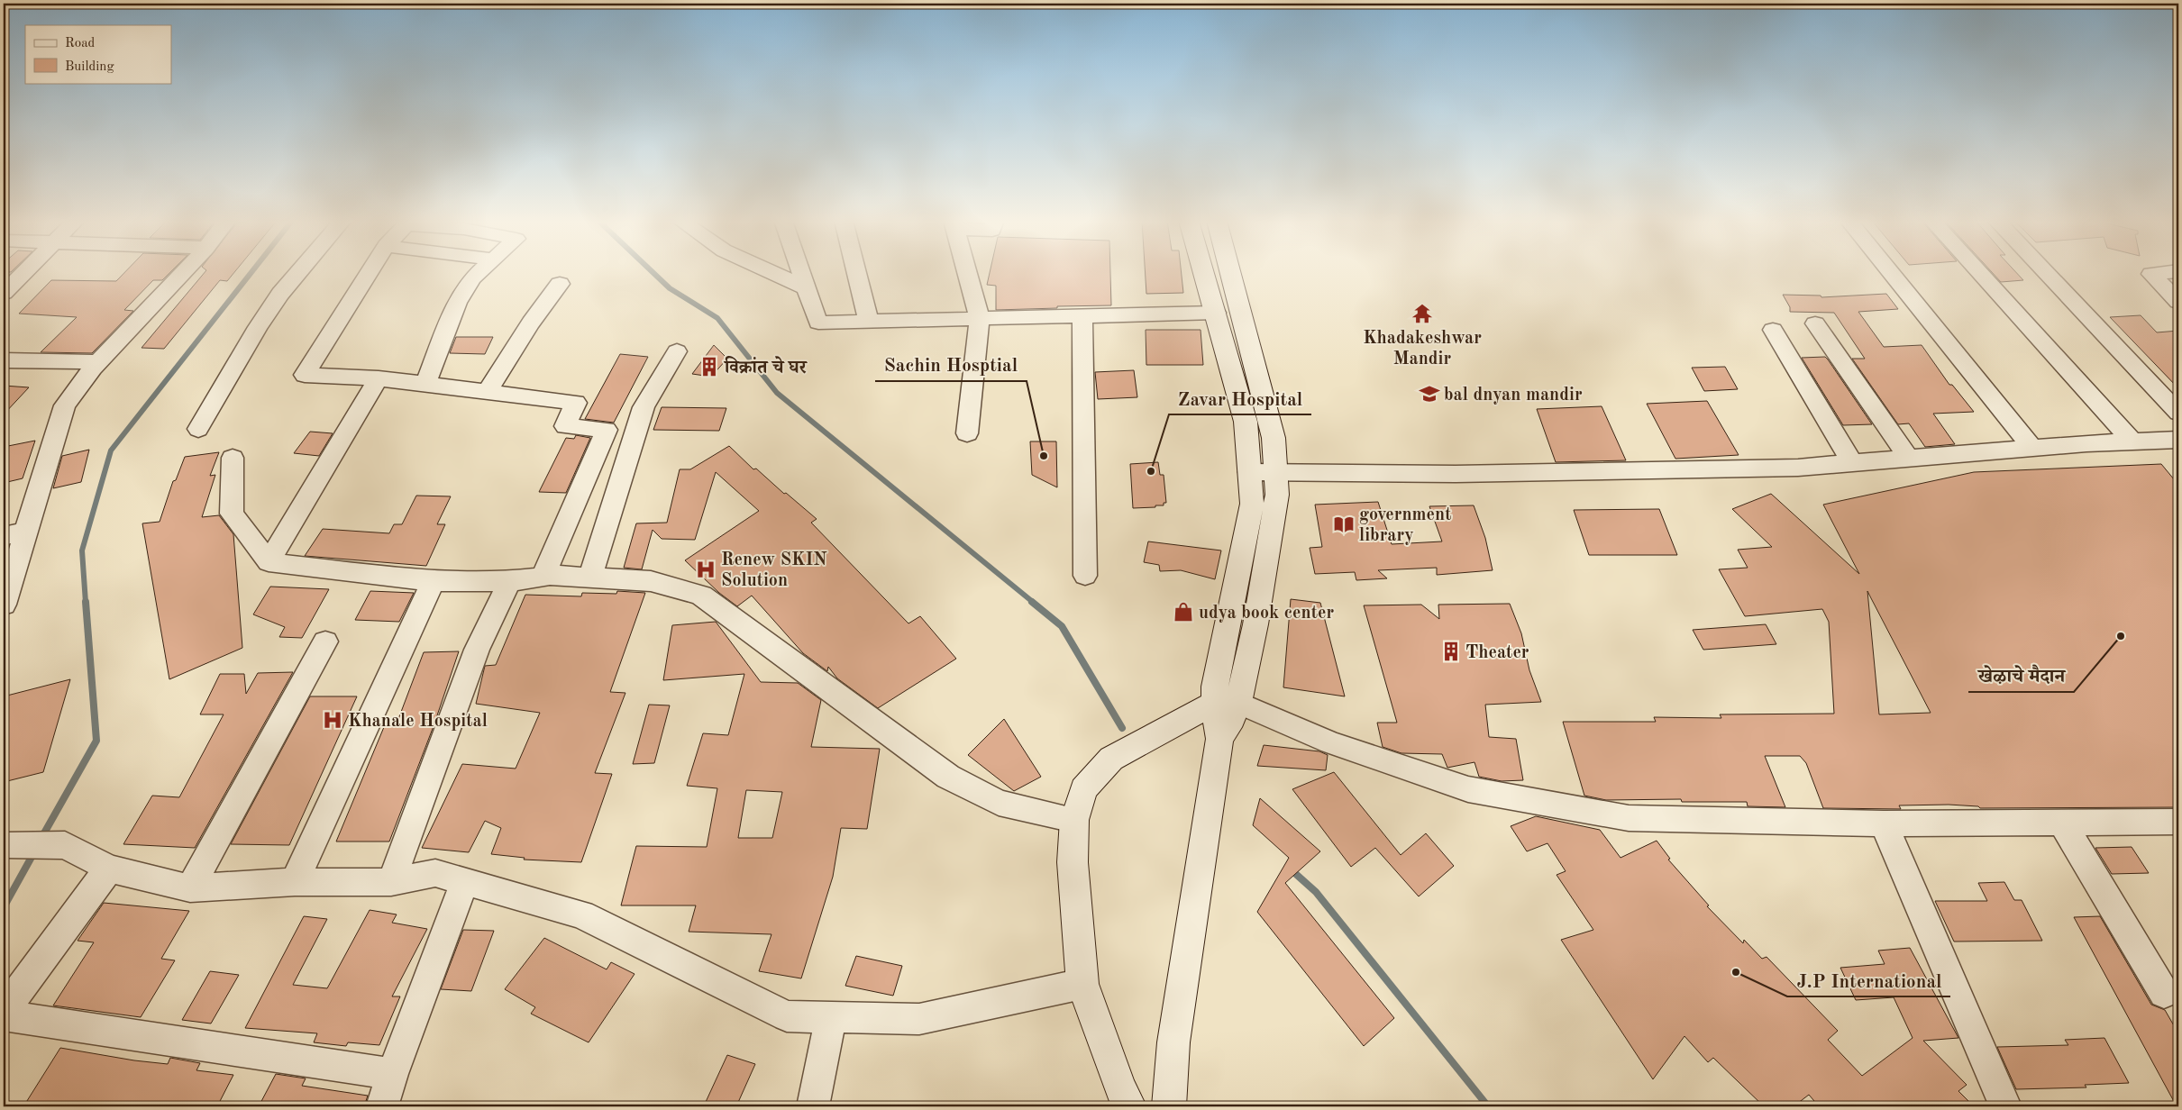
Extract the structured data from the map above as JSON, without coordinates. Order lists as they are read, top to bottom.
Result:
{
  "places": {
    "temple": ["Khadakeshwar Mandir"],
    "building": ["विक्रांत चे घर", "Theater"],
    "school or university": ["bal dnyan mandir"],
    "other": [
      "Sachin Hosptial",
      "Zavar Hospital",
      "खेऴाचे मैदान",
      "J.P International"
    ],
    "library": ["government library"],
    "hospital": ["Renew SKIN Solution", "Khanale Hospital"],
    "shop": ["udya book center"]
  },
  "legend": ["Road", "Building"]
}
